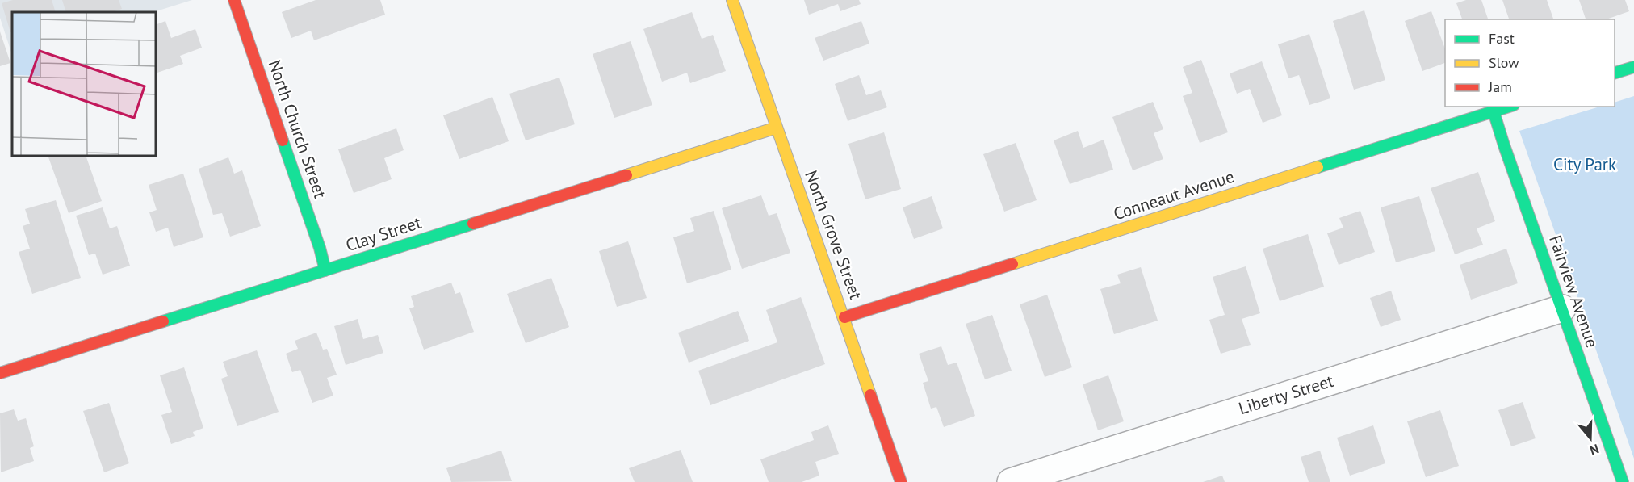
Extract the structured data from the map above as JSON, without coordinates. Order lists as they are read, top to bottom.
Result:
{
  "streets": {
    "street": [
      "North Church Street",
      "Conneaut Avenue",
      "Clay Street",
      "North Grove Street",
      "Fairview Avenue",
      "Liberty Street"
    ]
  },
  "crossings": [
    ["North Church Street", "Clay Street"],
    ["Conneaut Avenue", "North Grove Street"],
    ["Conneaut Avenue", "Fairview Avenue"],
    ["Clay Street", "North Grove Street"],
    ["Fairview Avenue", "Liberty Street"]
  ],
  "parks": ["City Park"],
  "legend": ["Fast", "Slow", "Jam"],
  "north": "bottom"
}
